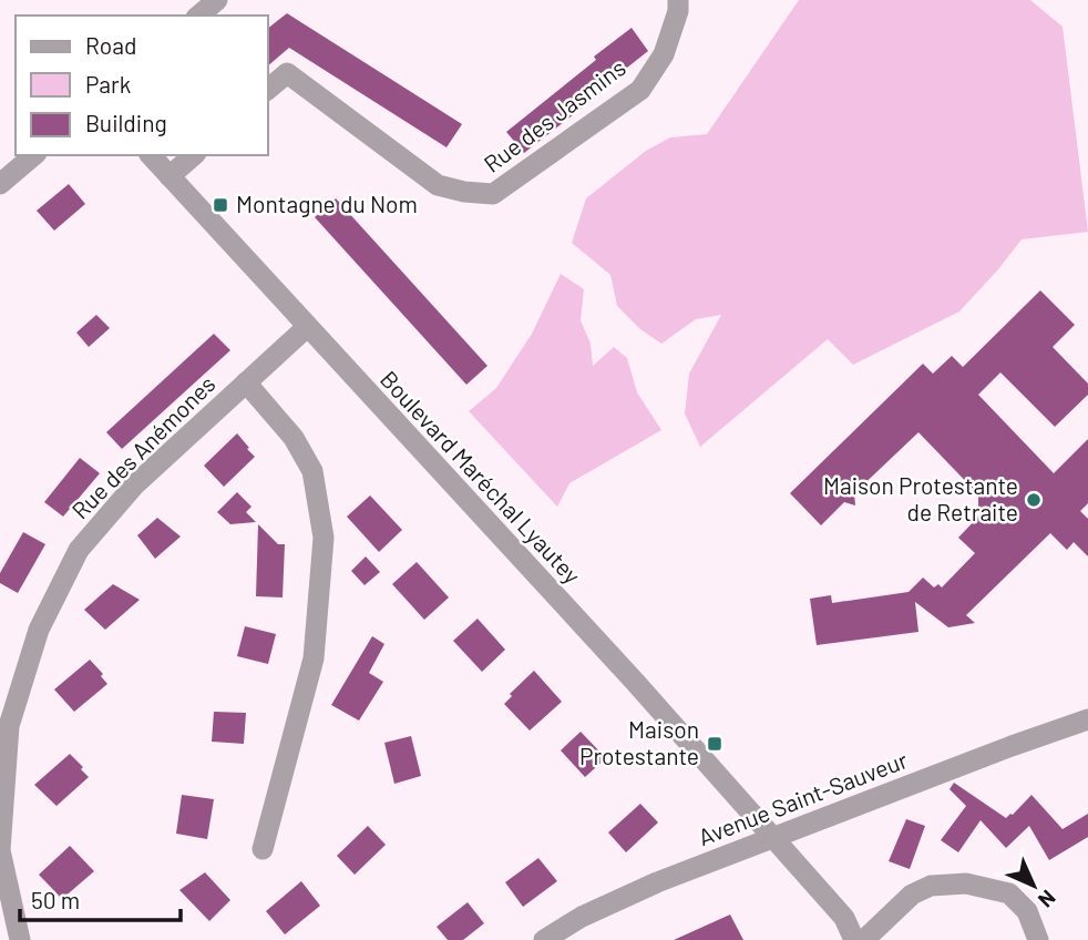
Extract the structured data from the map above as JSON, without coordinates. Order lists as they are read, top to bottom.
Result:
{
  "streets": {
    "street": [
      "Rue des Jasmins",
      "Rue des Anémones",
      "Boulevard Maréchal Lyautey",
      "Avenue Saint-Sauveur"
    ]
  },
  "crossings": [
    ["Rue des Anémones", "Boulevard Maréchal Lyautey"],
    ["Boulevard Maréchal Lyautey", "Avenue Saint-Sauveur"]
  ],
  "places": {
    "transit": ["Montagne du Nom", "Maison Protestante"],
    "other": ["Maison Protestante de Retraite"]
  },
  "legend": ["Road", "Park", "Building"],
  "scale_bar": "50 m",
  "north": "bottom right"
}
